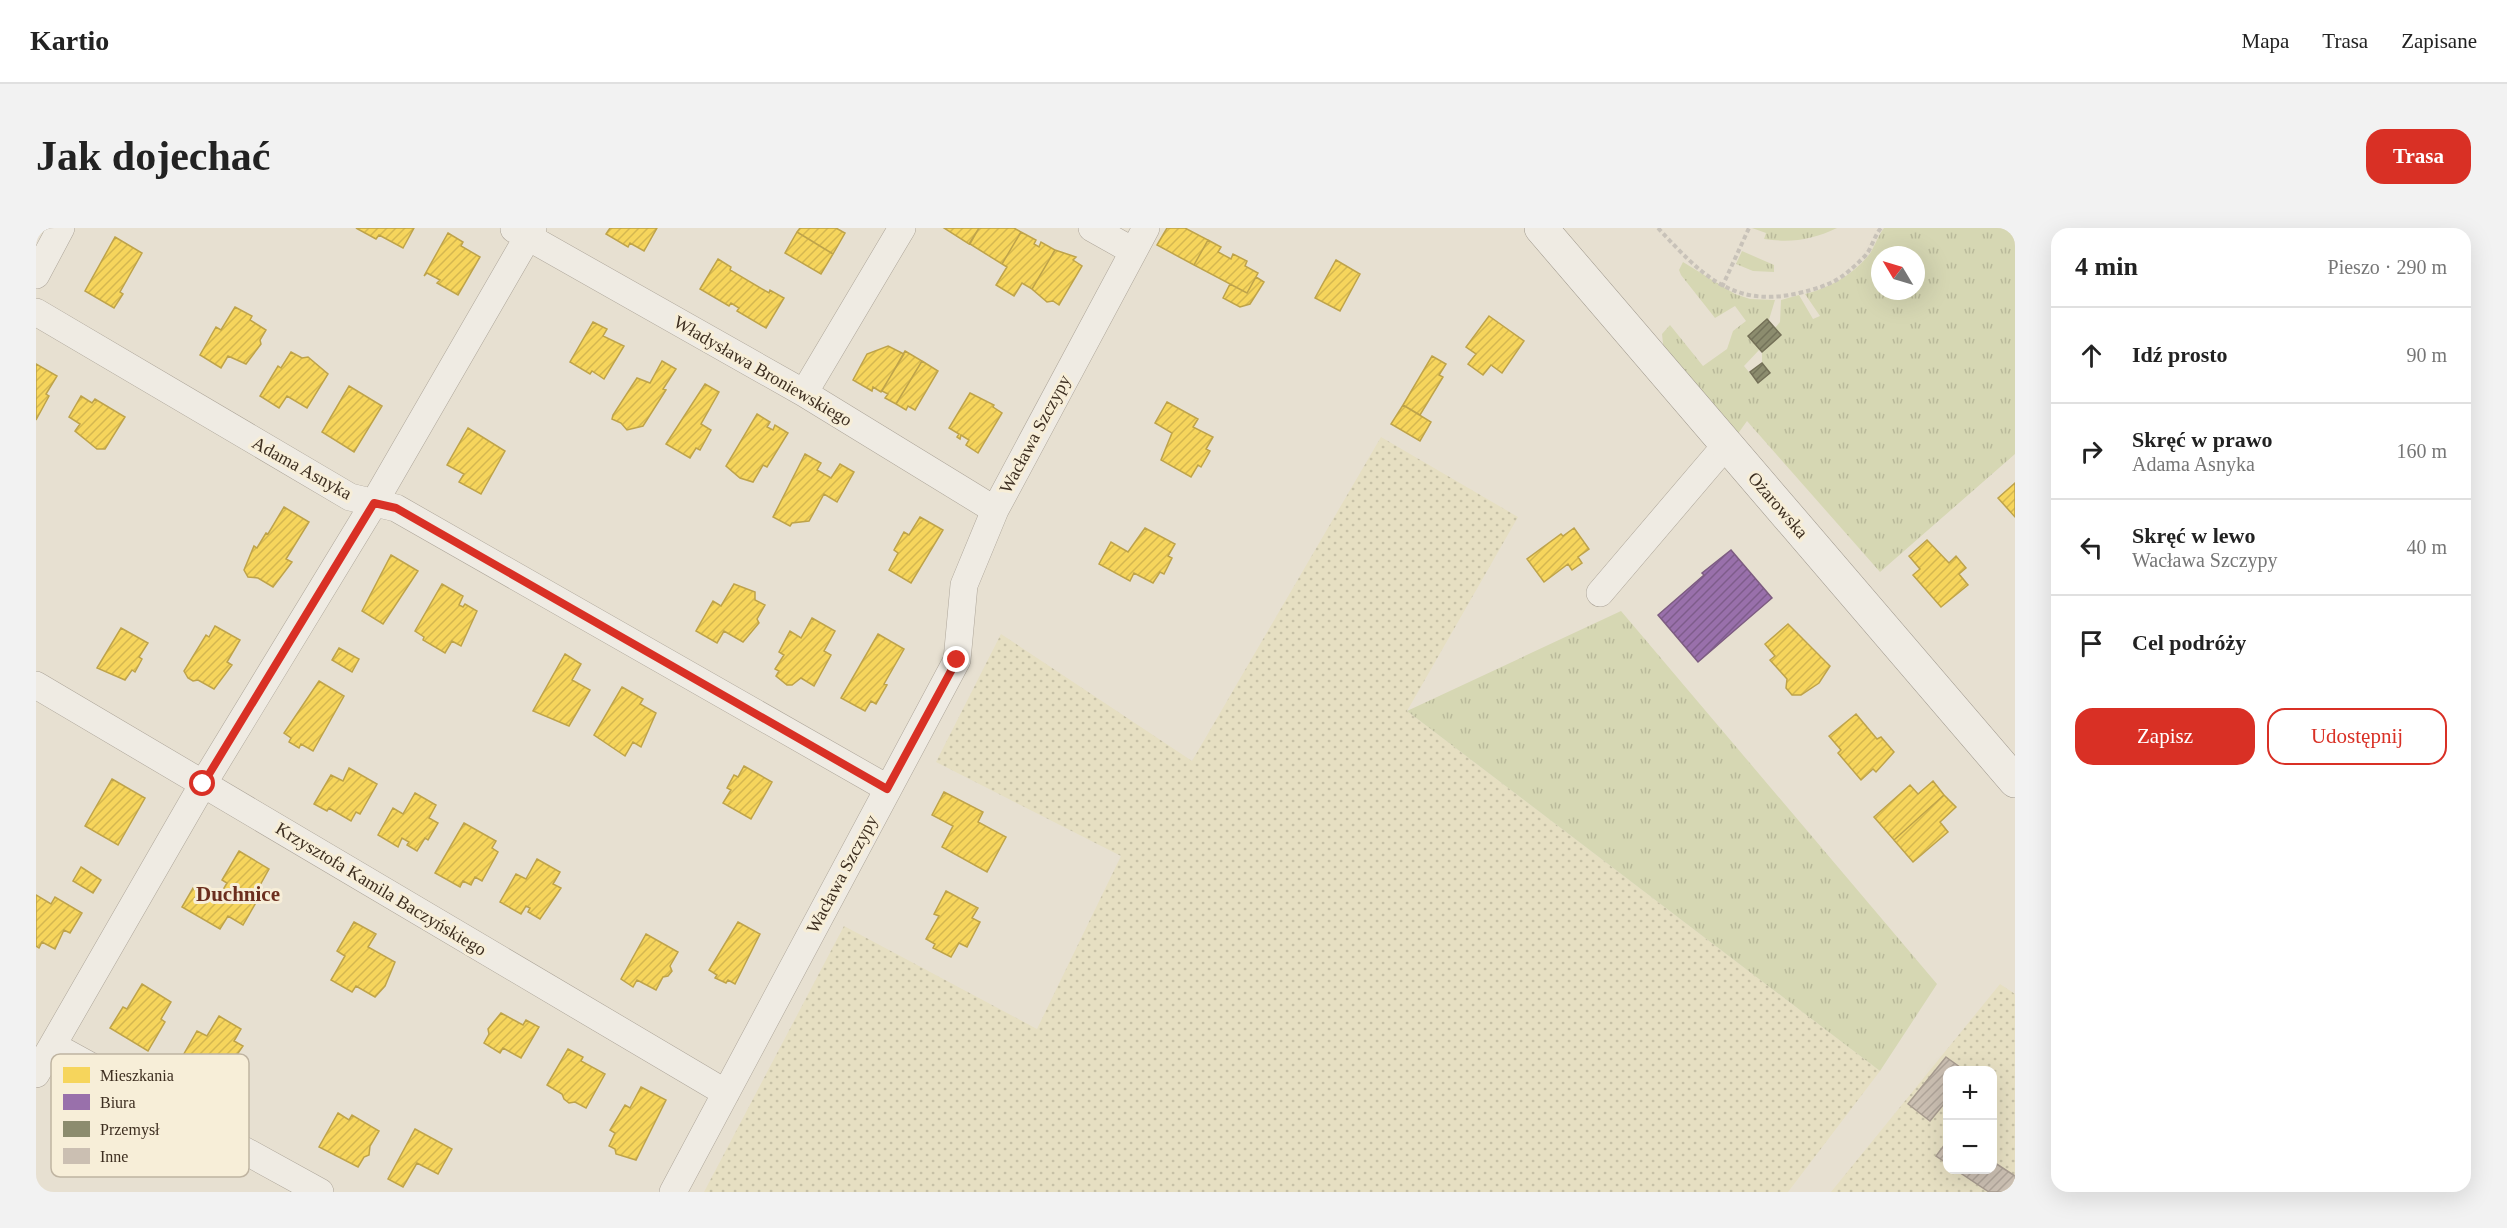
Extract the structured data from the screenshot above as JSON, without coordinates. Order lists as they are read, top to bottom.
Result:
{
  "streets": {
    "main road": ["Ożarowska"],
    "street": [
      "Władysława Broniewskiego",
      "Wacława Szczypy",
      "Adama Asnyka",
      "Krzysztofa Kamila Baczyńskiego"
    ]
  },
  "crossings": [
    ["Władysława Broniewskiego", "Wacława Szczypy"],
    ["Wacława Szczypy", "Adama Asnyka"],
    ["Wacława Szczypy", "Krzysztofa Kamila Baczyńskiego"]
  ],
  "districts": ["Duchnice"],
  "legend": [
    "Mieszkania",
    "Biura",
    "Przemysł",
    "Inne"
  ],
  "north": "top left",
  "page": {
    "header": "Kartio",
    "nav": ["Mapa", "Trasa", "Zapisane"],
    "buttons": [
      "Trasa",
      ["Zapisz", "Udostępnij"]
    ],
    "title": "Jak dojechać",
    "heading": ["4 min", "Pieszo · 290 m"],
    "list": [
      ["Idź prosto", "90 m"],
      ["Skręć w prawo", "Adama Asnyka", "160 m"],
      ["Skręć w lewo", "Wacława Szczypy", "40 m"],
      "Cel podróży"
    ],
    "map_buttons": ["+", "−"]
  }
}
